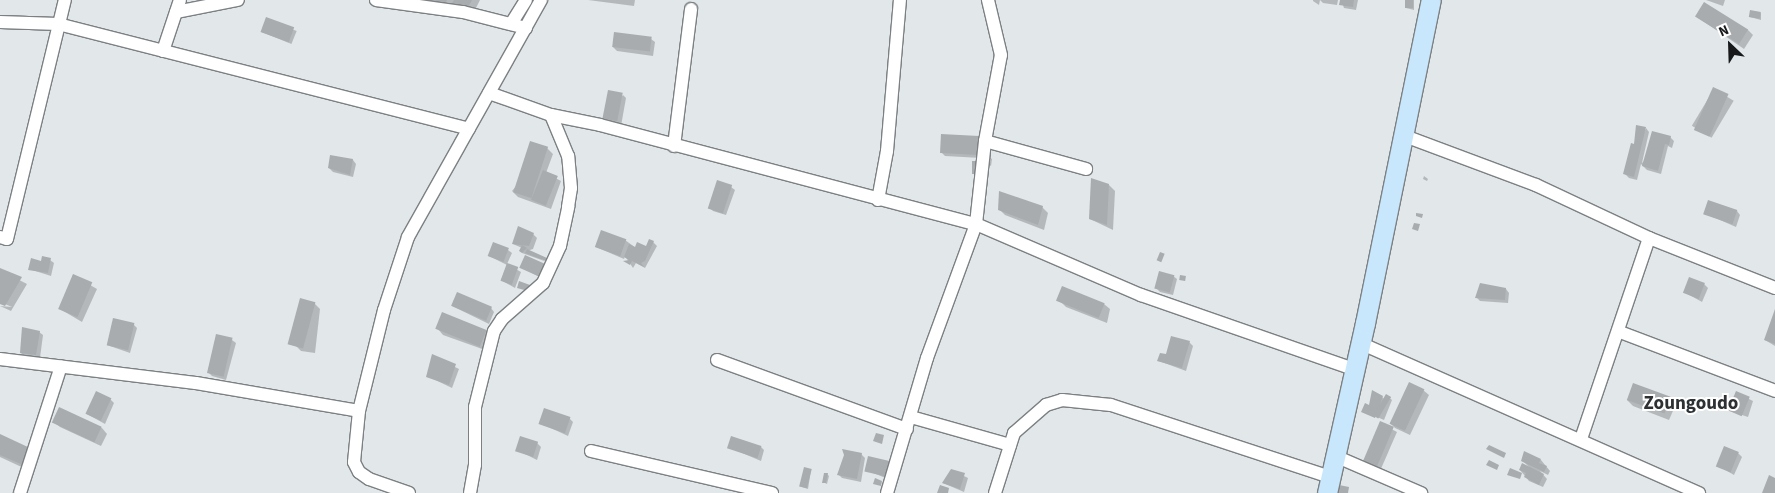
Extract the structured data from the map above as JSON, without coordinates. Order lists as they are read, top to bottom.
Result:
{
  "districts": ["Zoungoudo"],
  "north": "top left"
}
